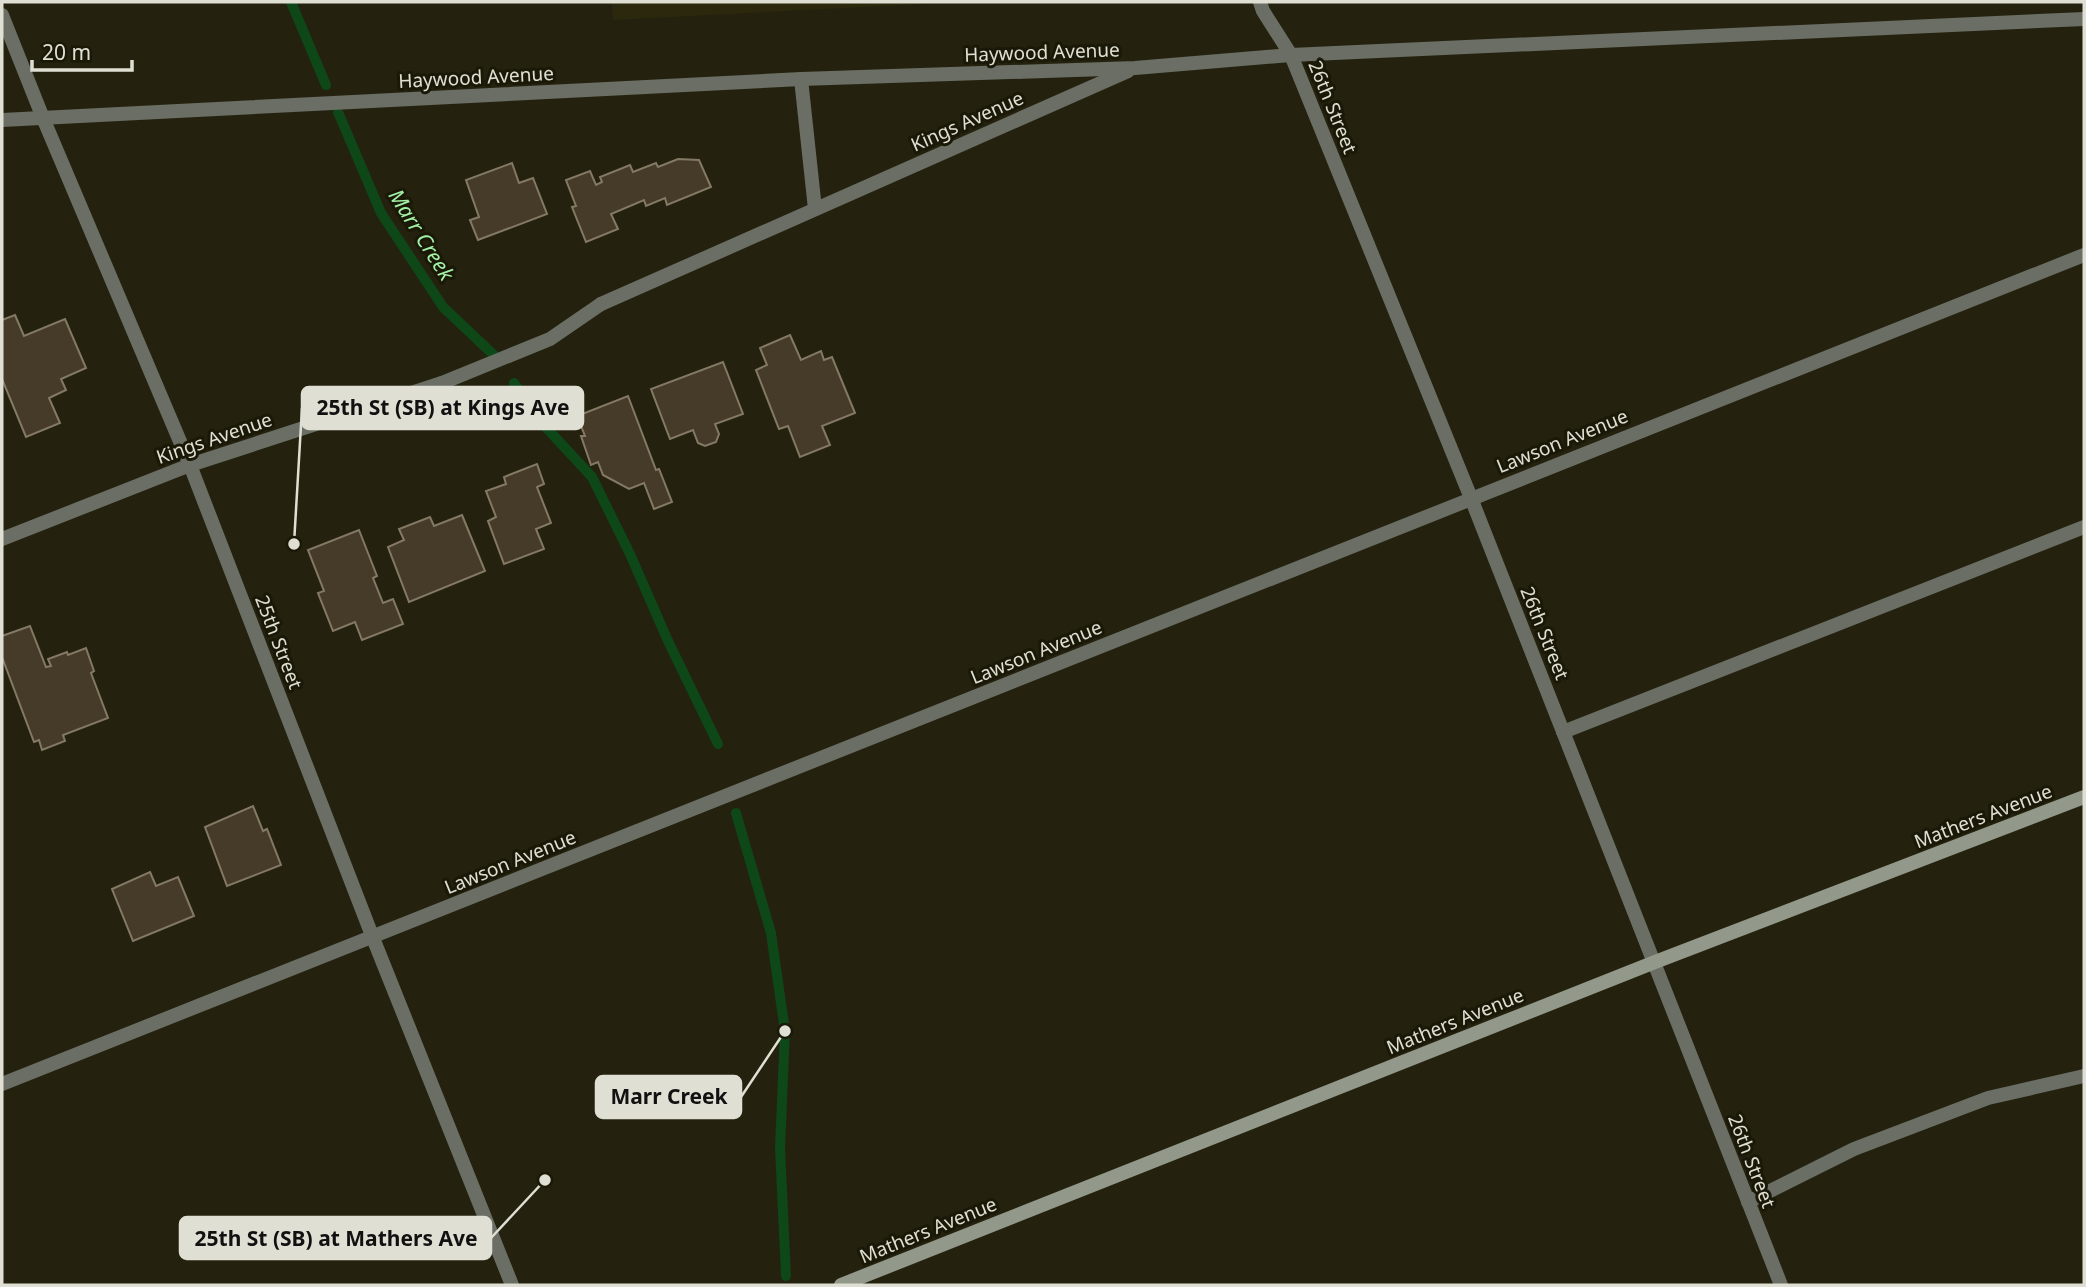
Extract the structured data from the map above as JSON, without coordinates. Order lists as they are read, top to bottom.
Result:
{
  "streets": {
    "street": [
      "Haywood Avenue",
      "26th Street",
      "Kings Avenue",
      "Lawson Avenue",
      "25th Street",
      "Mathers Avenue"
    ]
  },
  "crossings": [
    ["Haywood Avenue", "26th Street"],
    ["Haywood Avenue", "Kings Avenue"],
    ["Haywood Avenue", "25th Street"],
    ["26th Street", "Lawson Avenue"],
    ["26th Street", "Mathers Avenue"],
    ["Kings Avenue", "25th Street"],
    ["Lawson Avenue", "25th Street"]
  ],
  "water": ["Marr Creek"],
  "places": ["25th St (SB) at Kings Ave", "Marr Creek", "25th St (SB) at Mathers Ave"],
  "scale_bar": "20 m"
}
